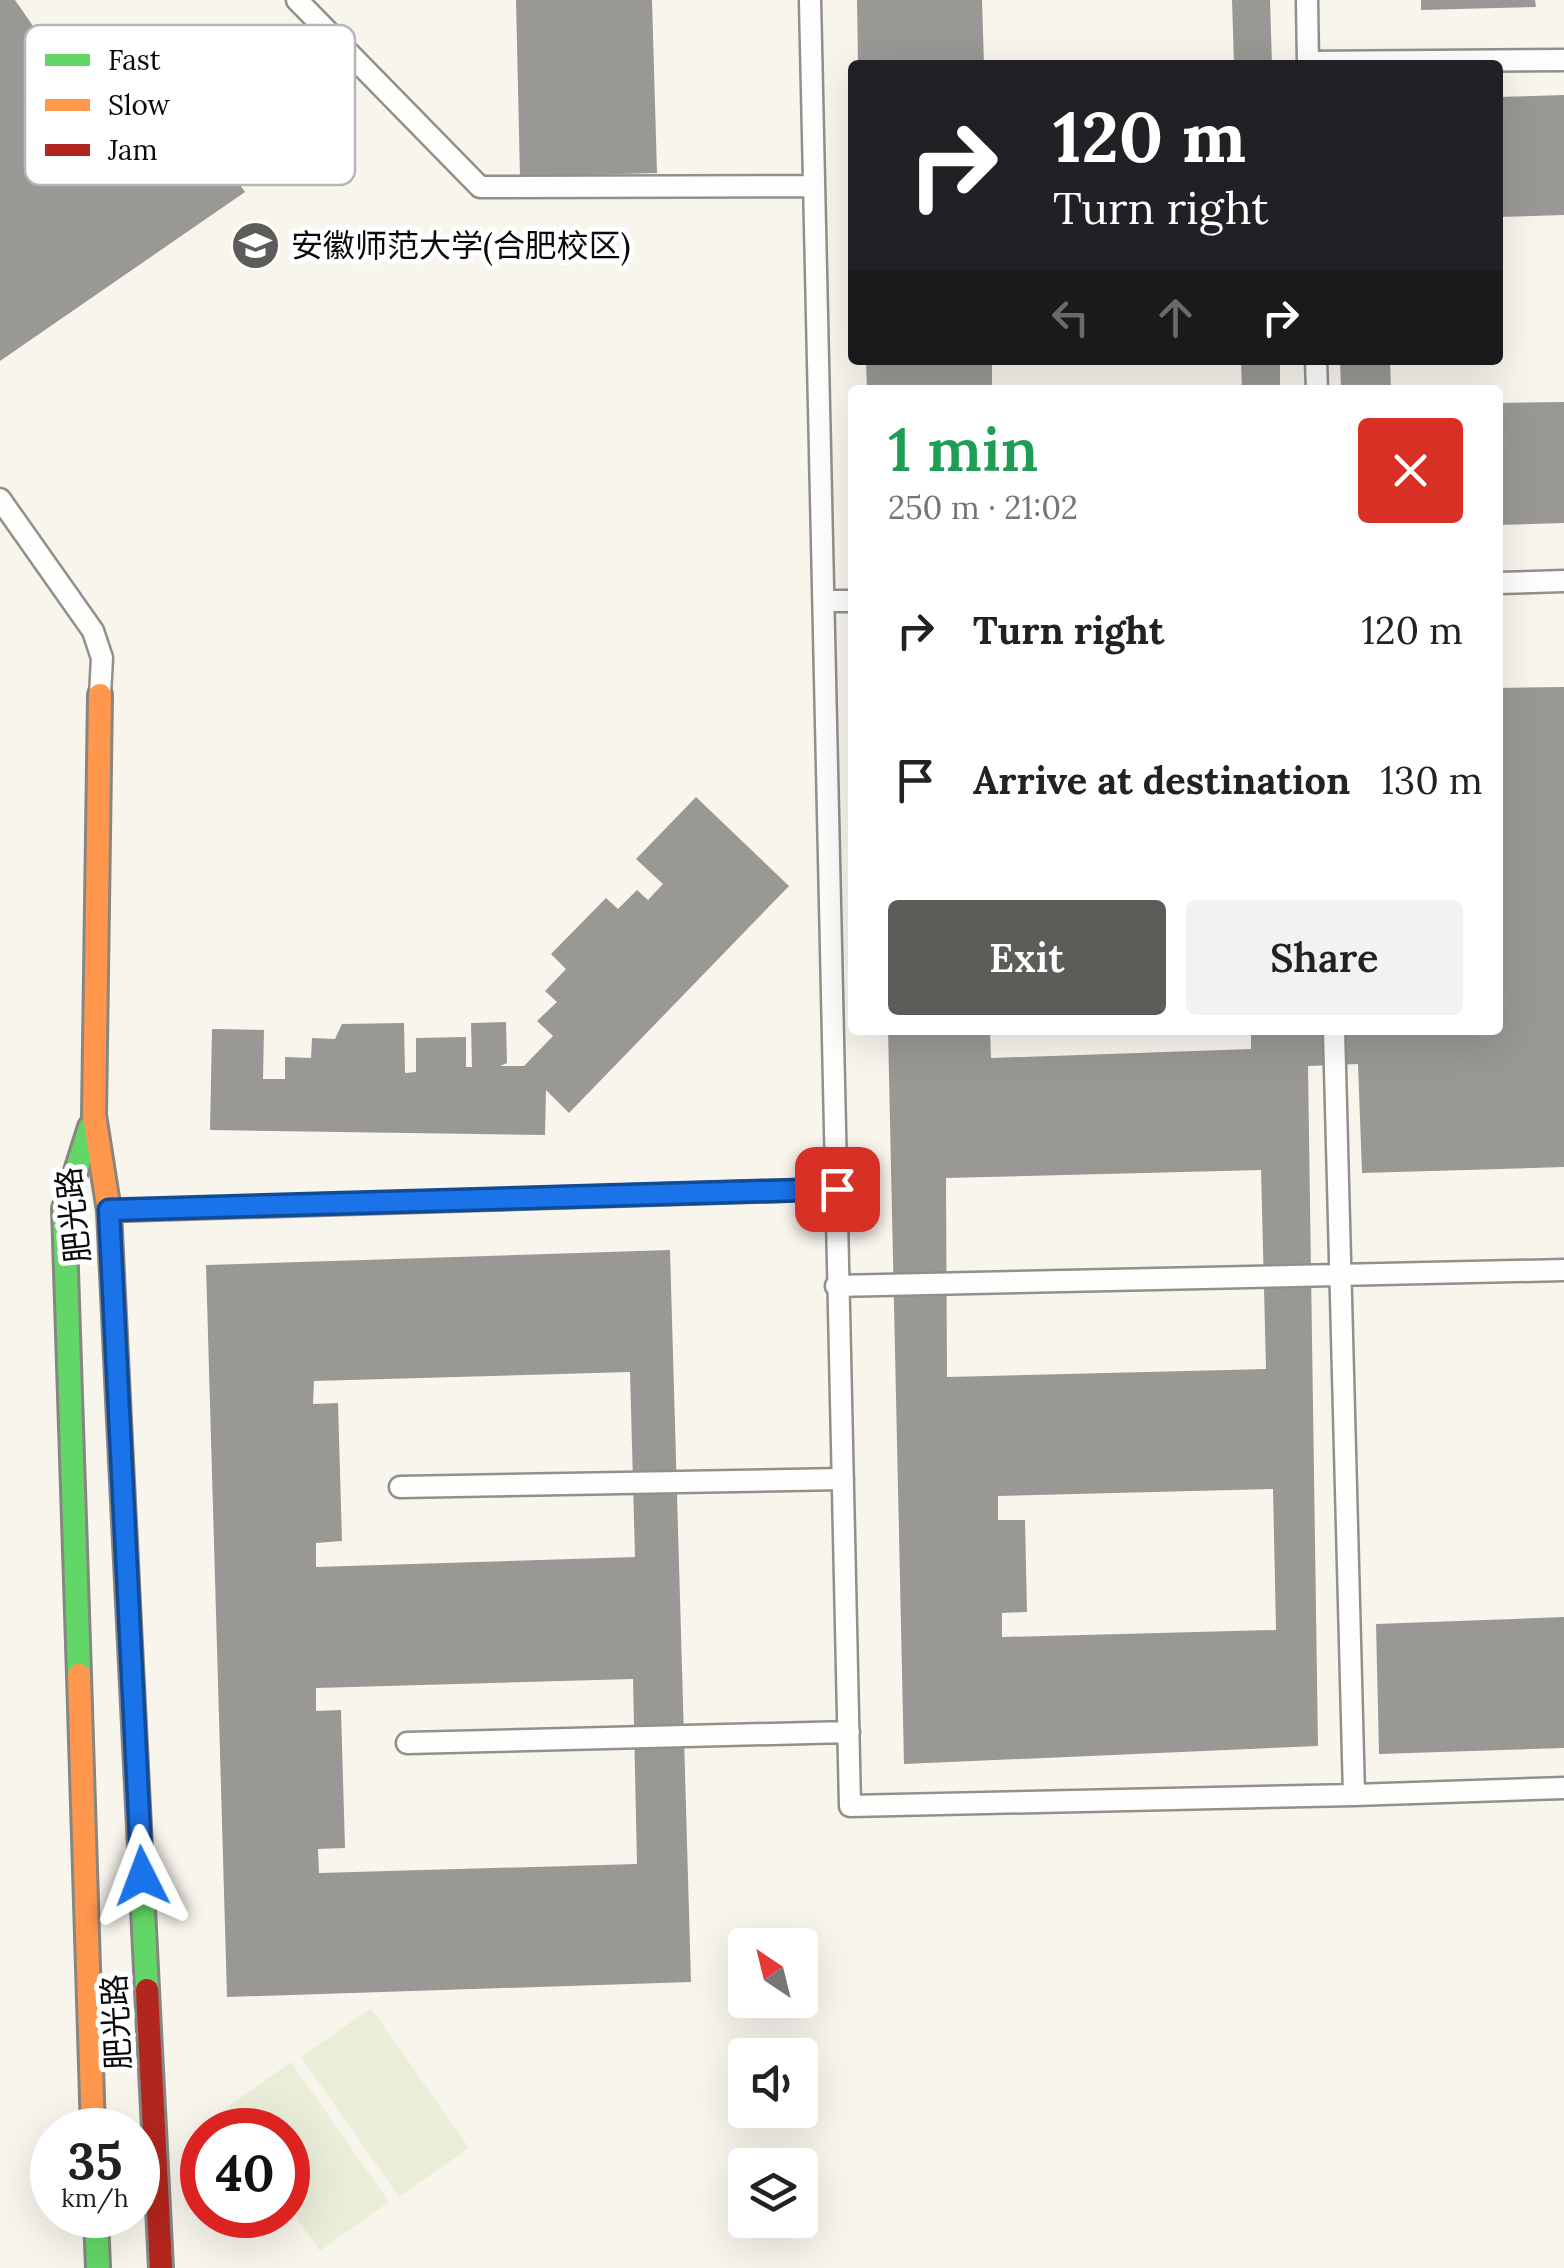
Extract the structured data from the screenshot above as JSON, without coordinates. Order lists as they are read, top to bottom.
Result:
{
  "streets": {
    "street": ["肥光路"]
  },
  "places": {
    "school or university": ["安徽师范大学(合肥校区)"]
  },
  "legend": ["Fast", "Slow", "Jam"],
  "north": "top left",
  "page": {
    "turn": ["120 m", "Turn right"],
    "heading": ["1 min", "250 m · 21:02"],
    "list": [
      {
        "name": "Turn right",
        "value": "120 m"
      },
      {
        "name": "Arrive at destination",
        "value": "130 m"
      }
    ],
    "buttons": ["Exit", "Share"],
    "speed": "35 km/h",
    "limit": "40"
  }
}
